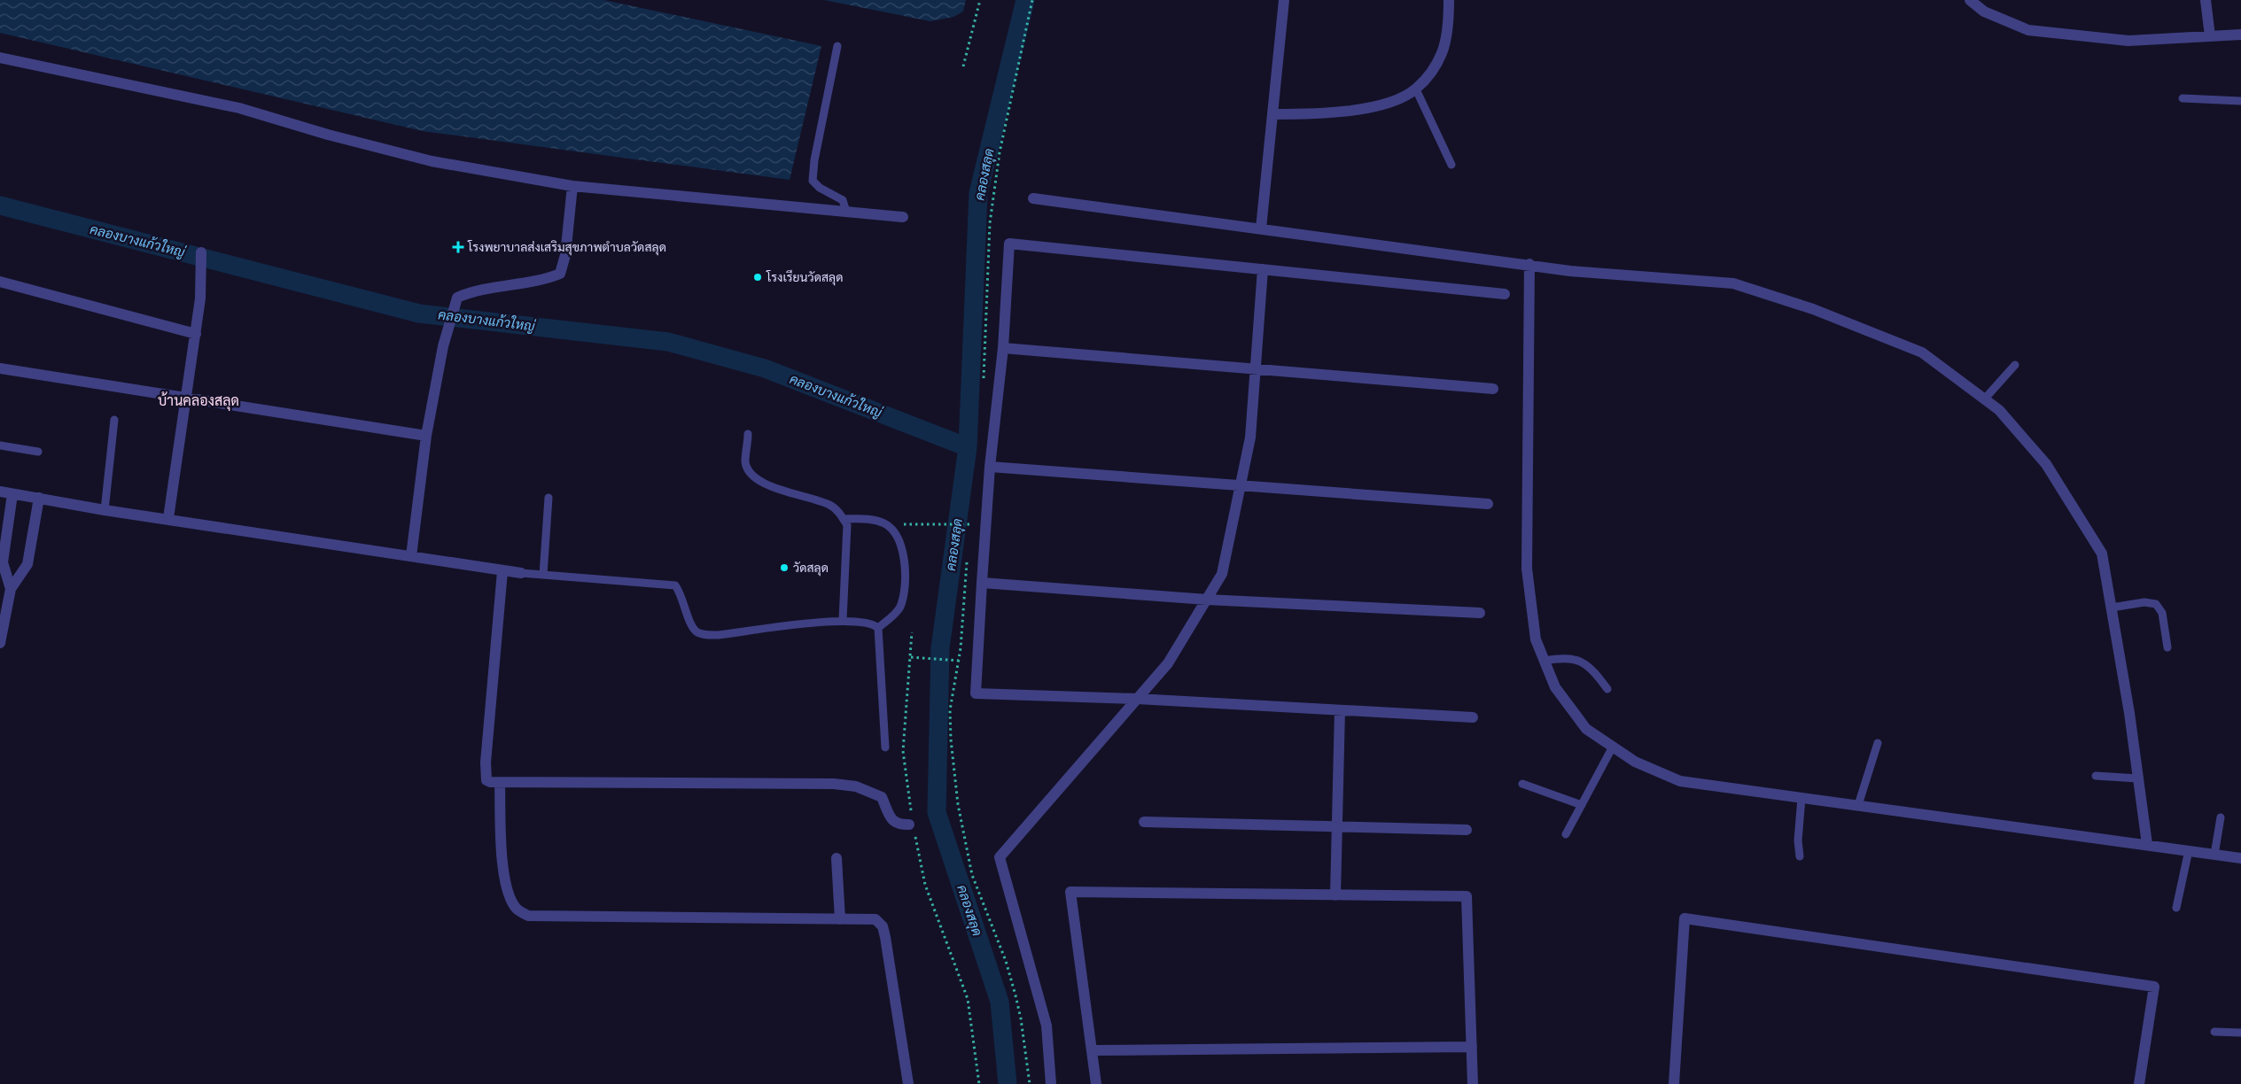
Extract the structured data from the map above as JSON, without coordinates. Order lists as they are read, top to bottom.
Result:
{
  "districts": ["บ้านคลองสลุด"],
  "water": ["คลองสลุด", "คลองบางแก้วใหญ่"],
  "places": {
    "health": ["โรงพยาบาลส่งเสริมสุขภาพตำบลวัดสลุด"],
    "other": ["โรงเรียนวัดสลุด", "วัดสลุด"]
  }
}
